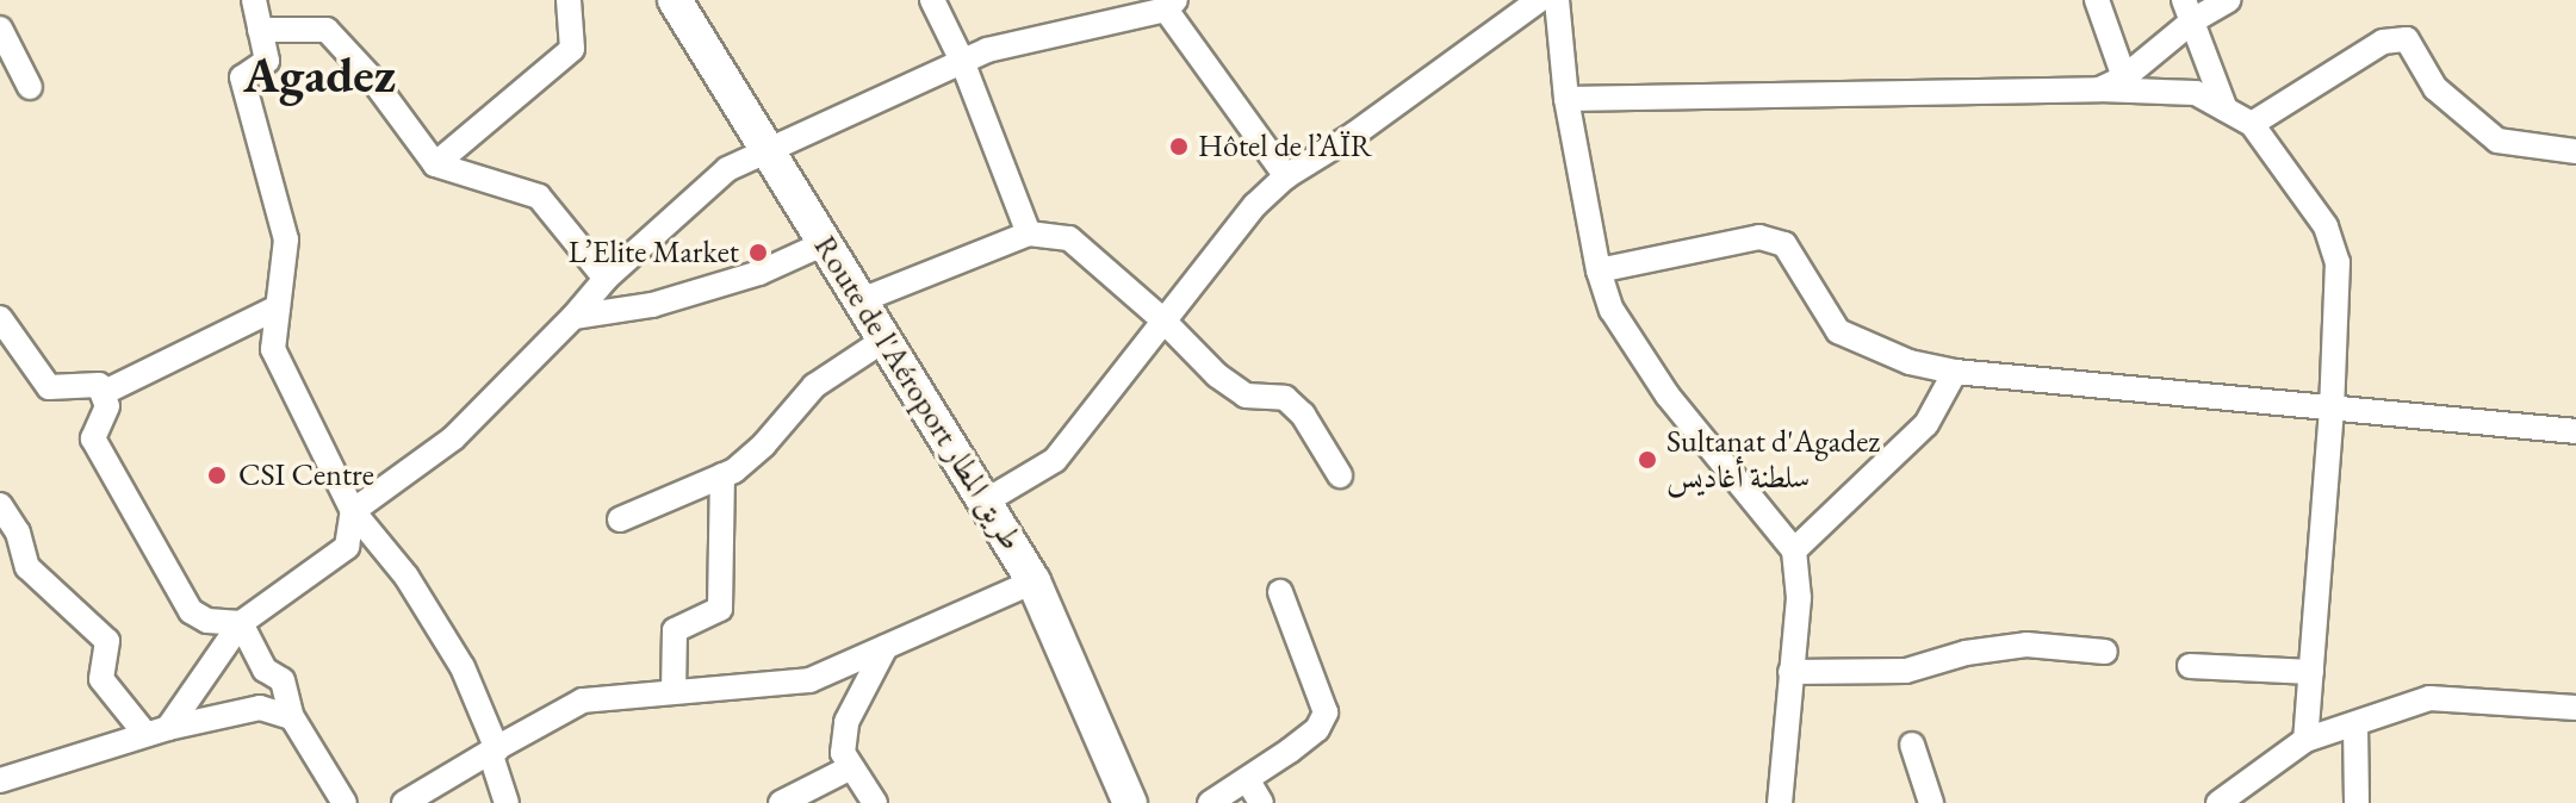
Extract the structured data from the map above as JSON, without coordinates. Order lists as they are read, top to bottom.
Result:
{
  "streets": {
    "main road": ["Route de l'Aéroport طريق المطار"]
  },
  "districts": ["Agadez"],
  "places": [
    "Hôtel de l’AÏR",
    "L’Elite Market",
    "Sultanat d'Agadez سلطنة أغاديس",
    "CSI Centre"
  ]
}
